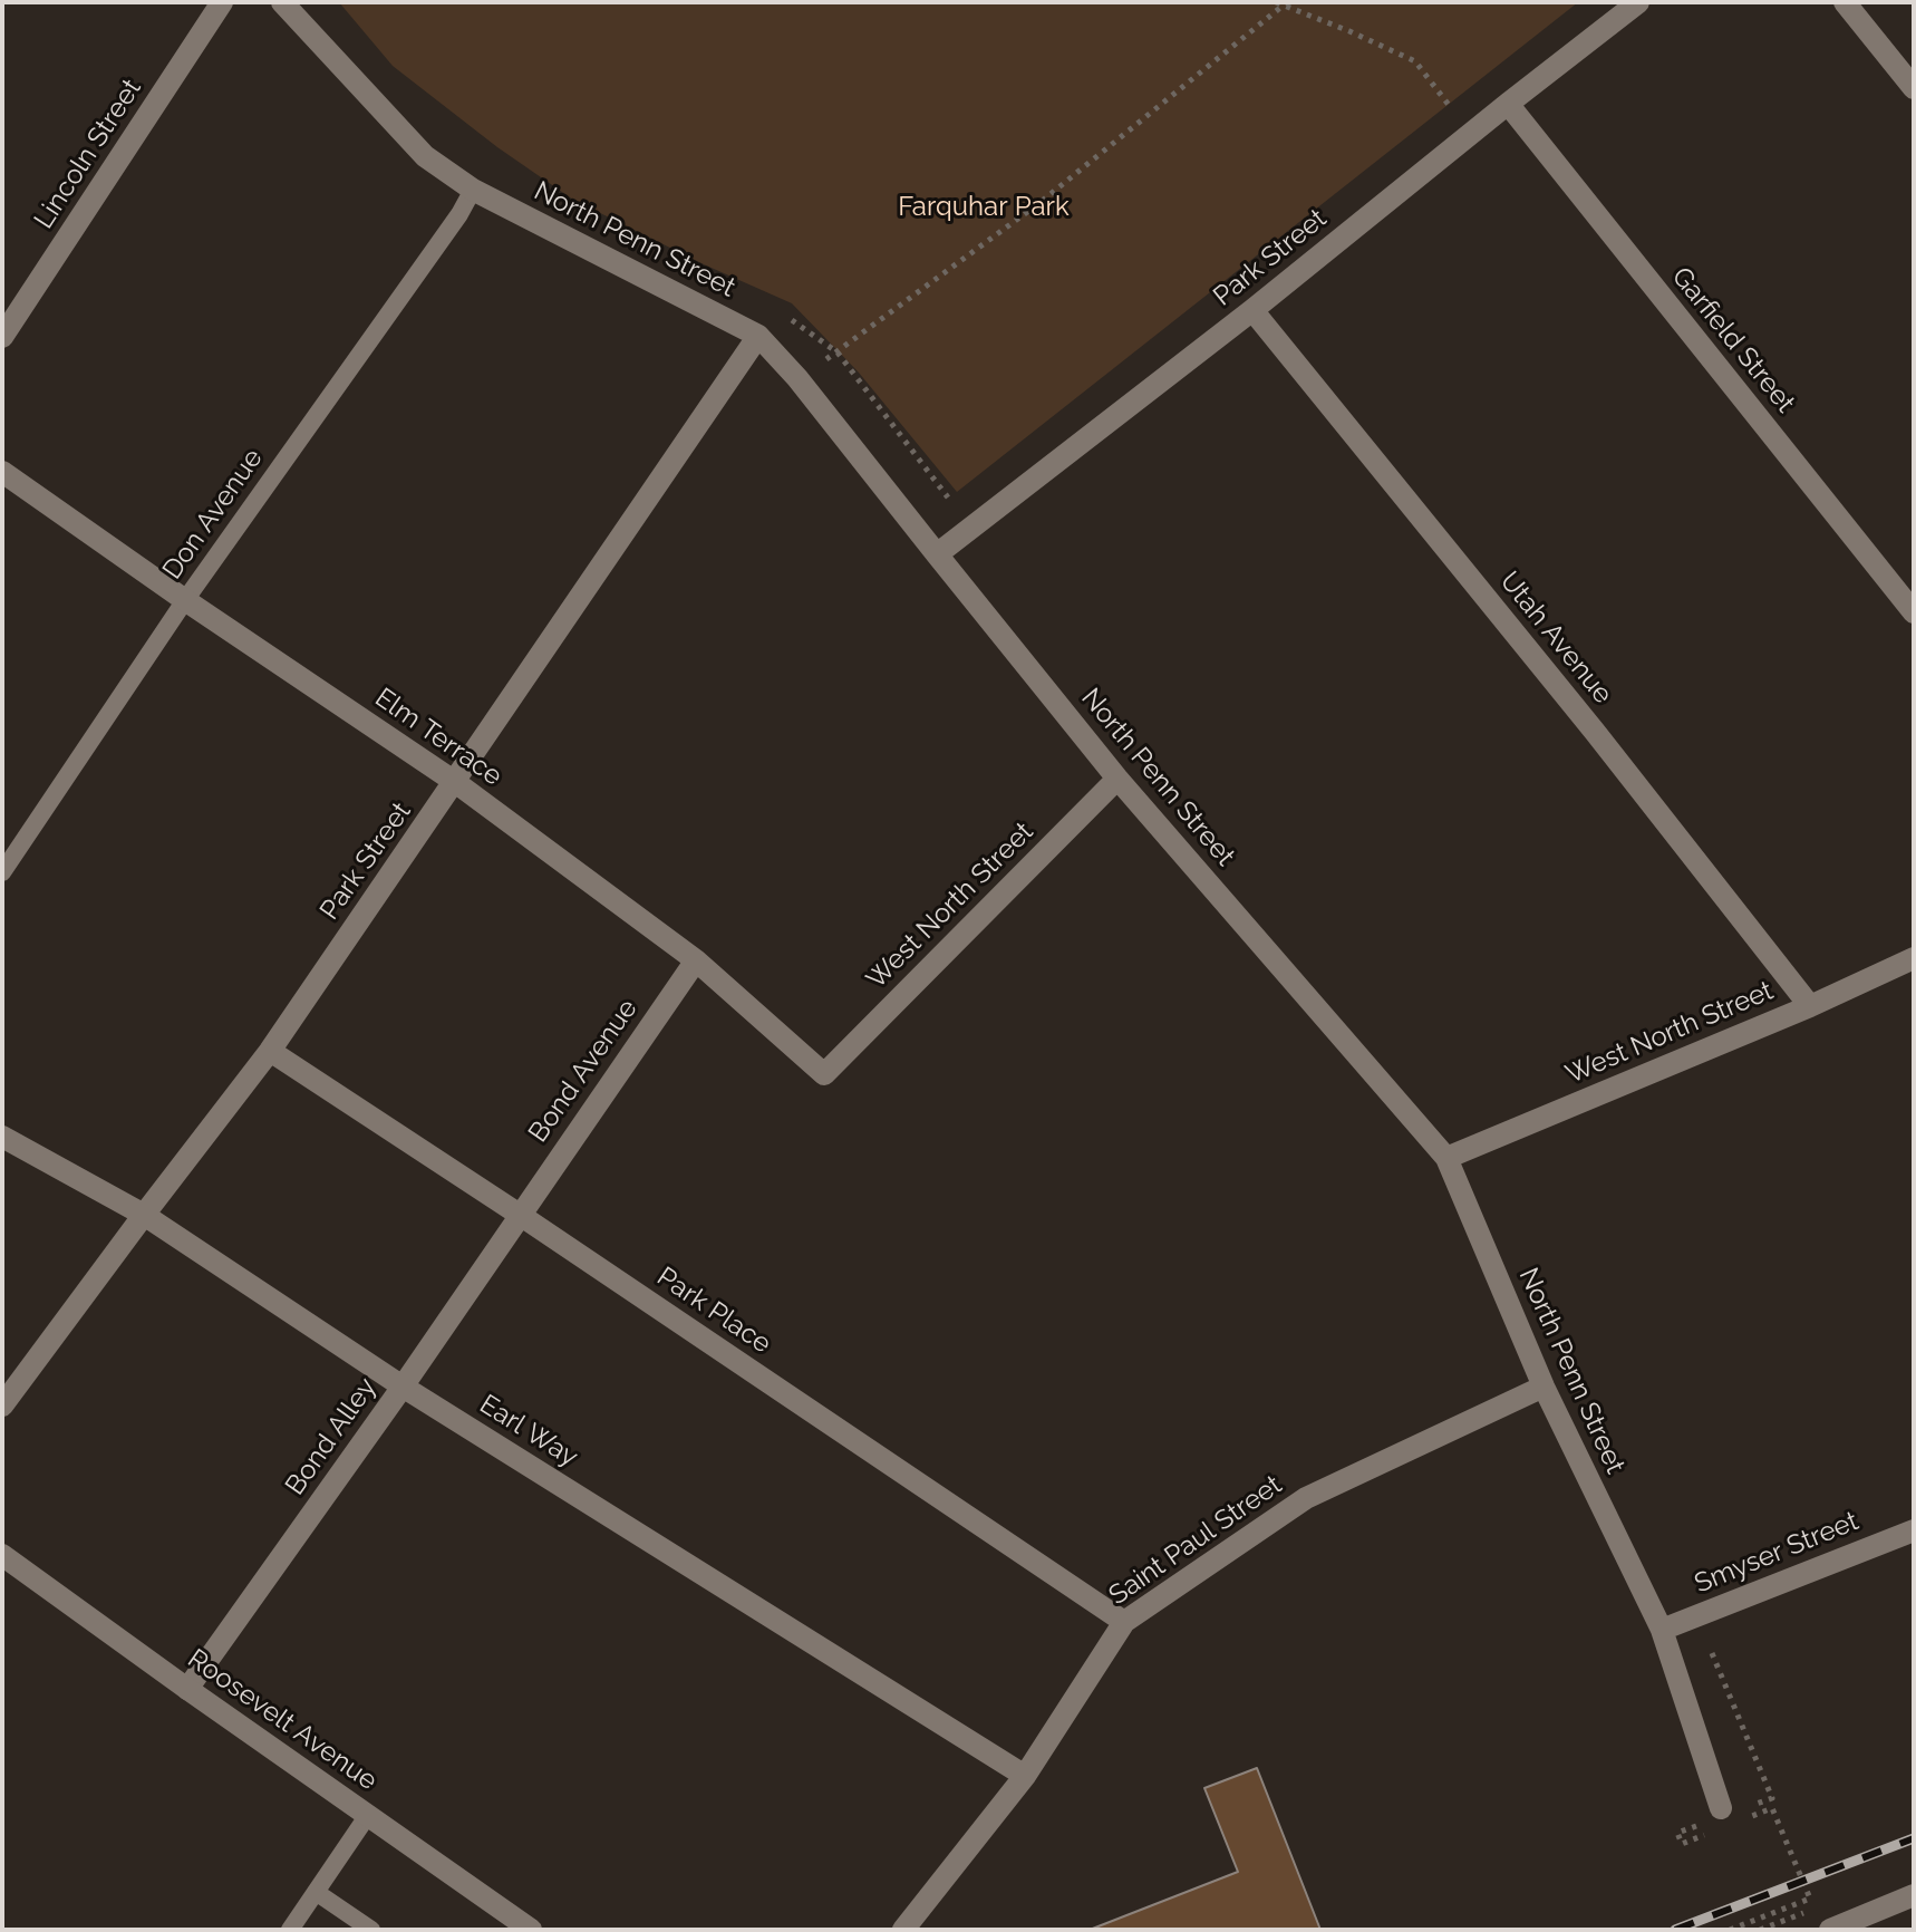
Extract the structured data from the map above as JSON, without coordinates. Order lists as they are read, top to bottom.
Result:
{
  "streets": {
    "street": [
      "Lincoln Street",
      "North Penn Street",
      "Park Street",
      "Garfield Street",
      "Utah Avenue",
      "Elm Terrace",
      "West North Street",
      "Bond Avenue",
      "Park Place",
      "Earl Way",
      "Bond Alley",
      "Saint Paul Street",
      "Smyser Street",
      "Roosevelt Avenue"
    ],
    "lane": ["Don Avenue"]
  },
  "crossings": [
    ["North Penn Street", "Park Street"],
    ["North Penn Street", "Don Avenue"],
    ["North Penn Street", "West North Street"],
    ["North Penn Street", "Saint Paul Street"],
    ["North Penn Street", "Smyser Street"],
    ["Park Street", "Garfield Street"],
    ["Park Street", "Utah Avenue"],
    ["Park Street", "Elm Terrace"],
    ["Park Street", "Park Place"],
    ["Park Street", "Earl Way"],
    ["Don Avenue", "Elm Terrace"],
    ["Utah Avenue", "West North Street"],
    ["Elm Terrace", "West North Street"],
    ["Elm Terrace", "Bond Avenue"],
    ["Bond Avenue", "Park Place"],
    ["Bond Avenue", "Bond Alley"],
    ["Park Place", "Bond Alley"],
    ["Park Place", "Saint Paul Street"],
    ["Earl Way", "Bond Alley"],
    ["Earl Way", "Saint Paul Street"],
    ["Bond Alley", "Roosevelt Avenue"]
  ],
  "parks": ["Farquhar Park"]
}
